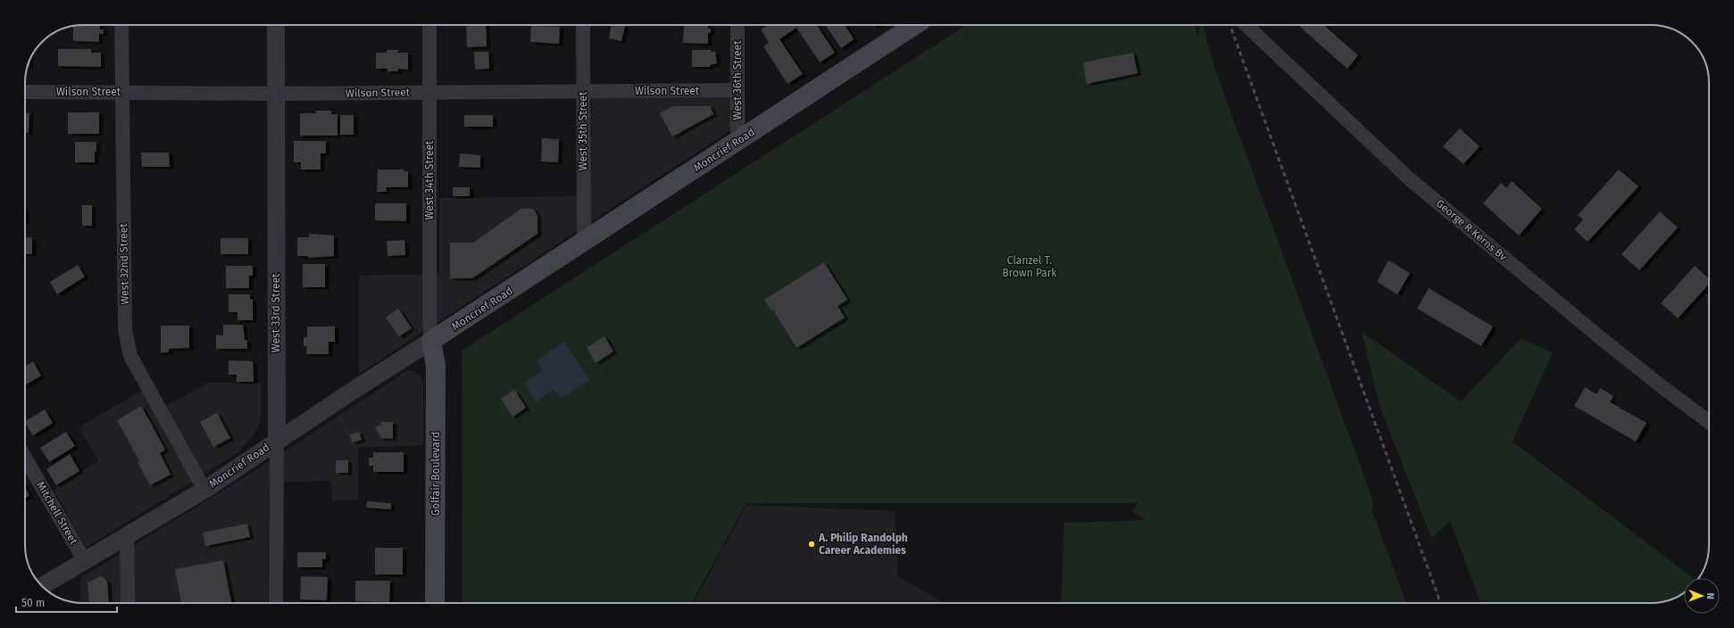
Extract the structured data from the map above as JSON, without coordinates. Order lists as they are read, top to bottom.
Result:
{
  "streets": {
    "main road": ["Moncrief Road", "Golfair Boulevard"],
    "street": [
      "West 36th Street",
      "Wilson Street",
      "West 35th Street",
      "West 34th Street",
      "George R Kerns Bv",
      "West 32nd Street",
      "West 33rd Street",
      "Mitchell Street"
    ]
  },
  "crossings": [
    ["West 36th Street", "Wilson Street"],
    ["West 36th Street", "Moncrief Road"],
    ["Wilson Street", "West 35th Street"],
    ["Wilson Street", "West 34th Street"],
    ["Wilson Street", "West 32nd Street"],
    ["Wilson Street", "West 33rd Street"],
    ["West 35th Street", "Moncrief Road"],
    ["Moncrief Road", "West 34th Street"],
    ["Moncrief Road", "West 32nd Street"],
    ["Moncrief Road", "West 33rd Street"],
    ["Moncrief Road", "Golfair Boulevard"],
    ["Moncrief Road", "Mitchell Street"],
    ["West 34th Street", "Golfair Boulevard"]
  ],
  "parks": ["Clanzel T. Brown Park"],
  "places": ["A. Philip Randolph Career Academies"],
  "scale_bar": "50 m",
  "north": "right"
}
